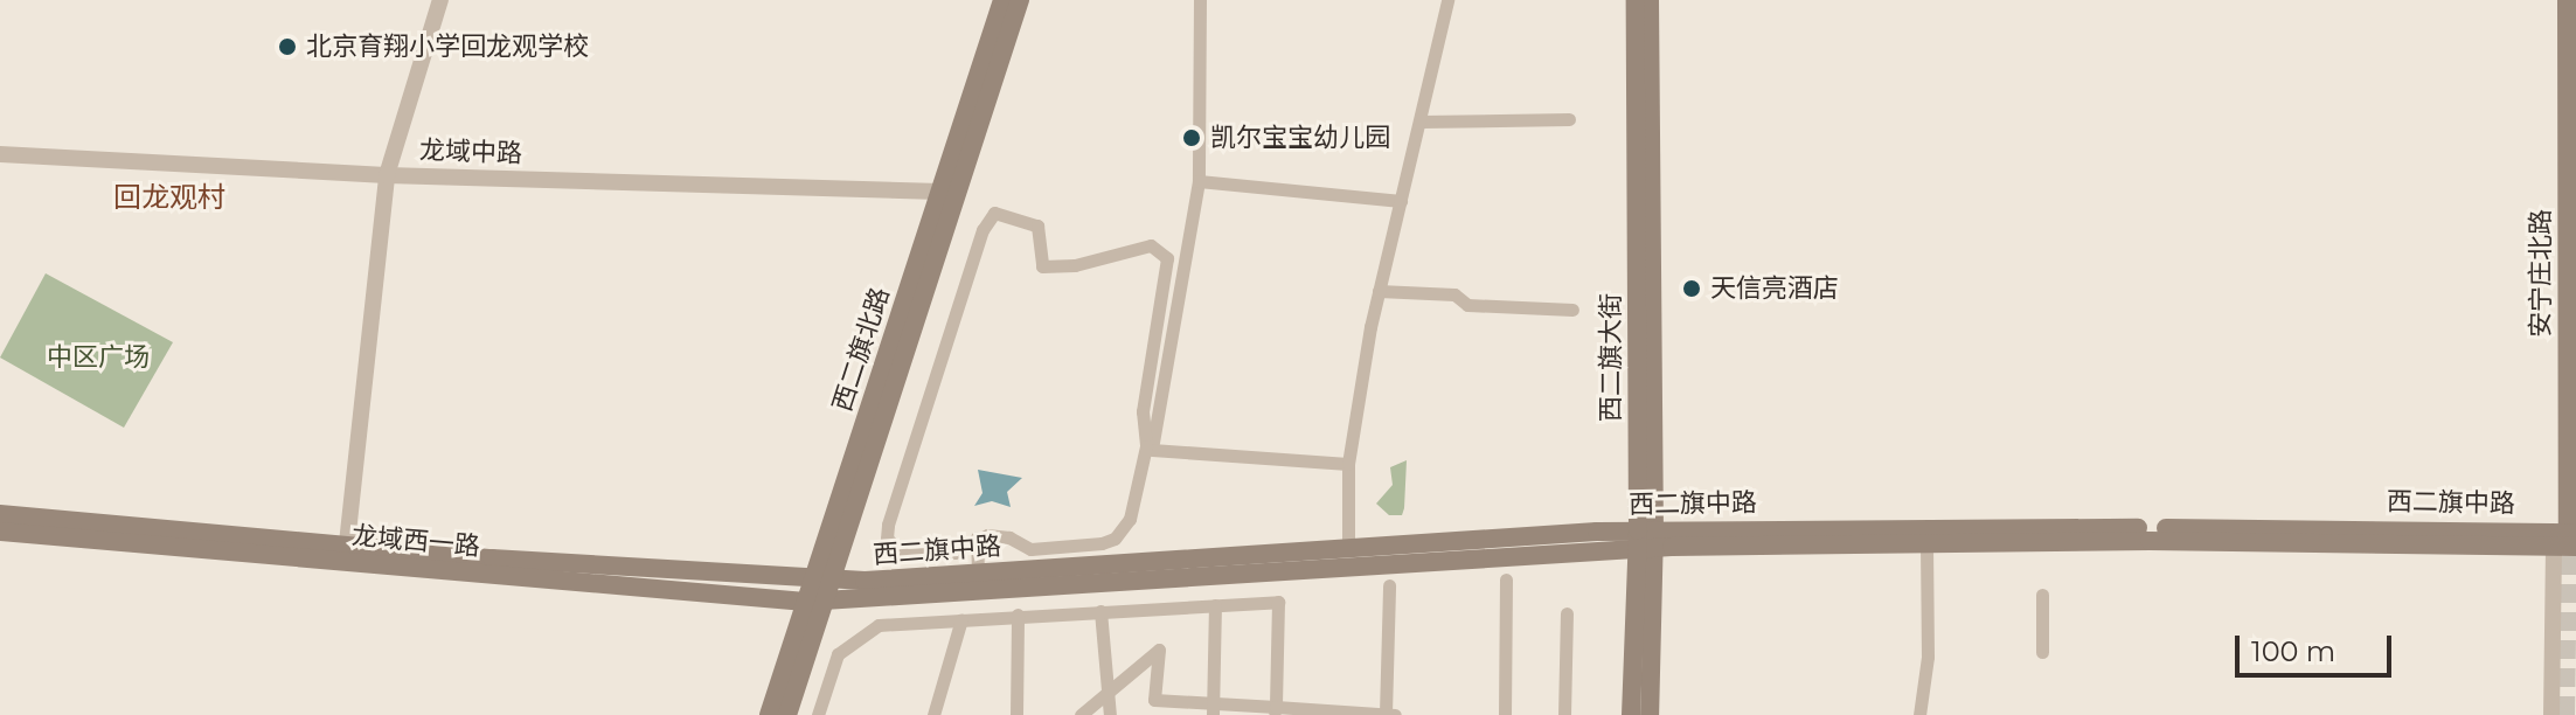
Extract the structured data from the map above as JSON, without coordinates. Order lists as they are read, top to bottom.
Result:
{
  "streets": {
    "main road": [
      "安宁庄北路",
      "西二旗北路",
      "西二旗大街",
      "西二旗中路",
      "龙域西一路"
    ],
    "street": ["龙域中路"]
  },
  "crossings": [
    ["龙域中路", "西二旗北路"],
    ["安宁庄北路", "西二旗中路"],
    ["西二旗北路", "西二旗中路"],
    ["西二旗北路", "龙域西一路"],
    ["西二旗大街", "西二旗中路"],
    ["西二旗中路", "龙域西一路"]
  ],
  "districts": ["回龙观村"],
  "parks": ["中区广场"],
  "places": ["北京育翔小学回龙观学校", "凯尔宝宝幼儿园", "天信亮酒店"],
  "scale_bar": "100 m"
}
